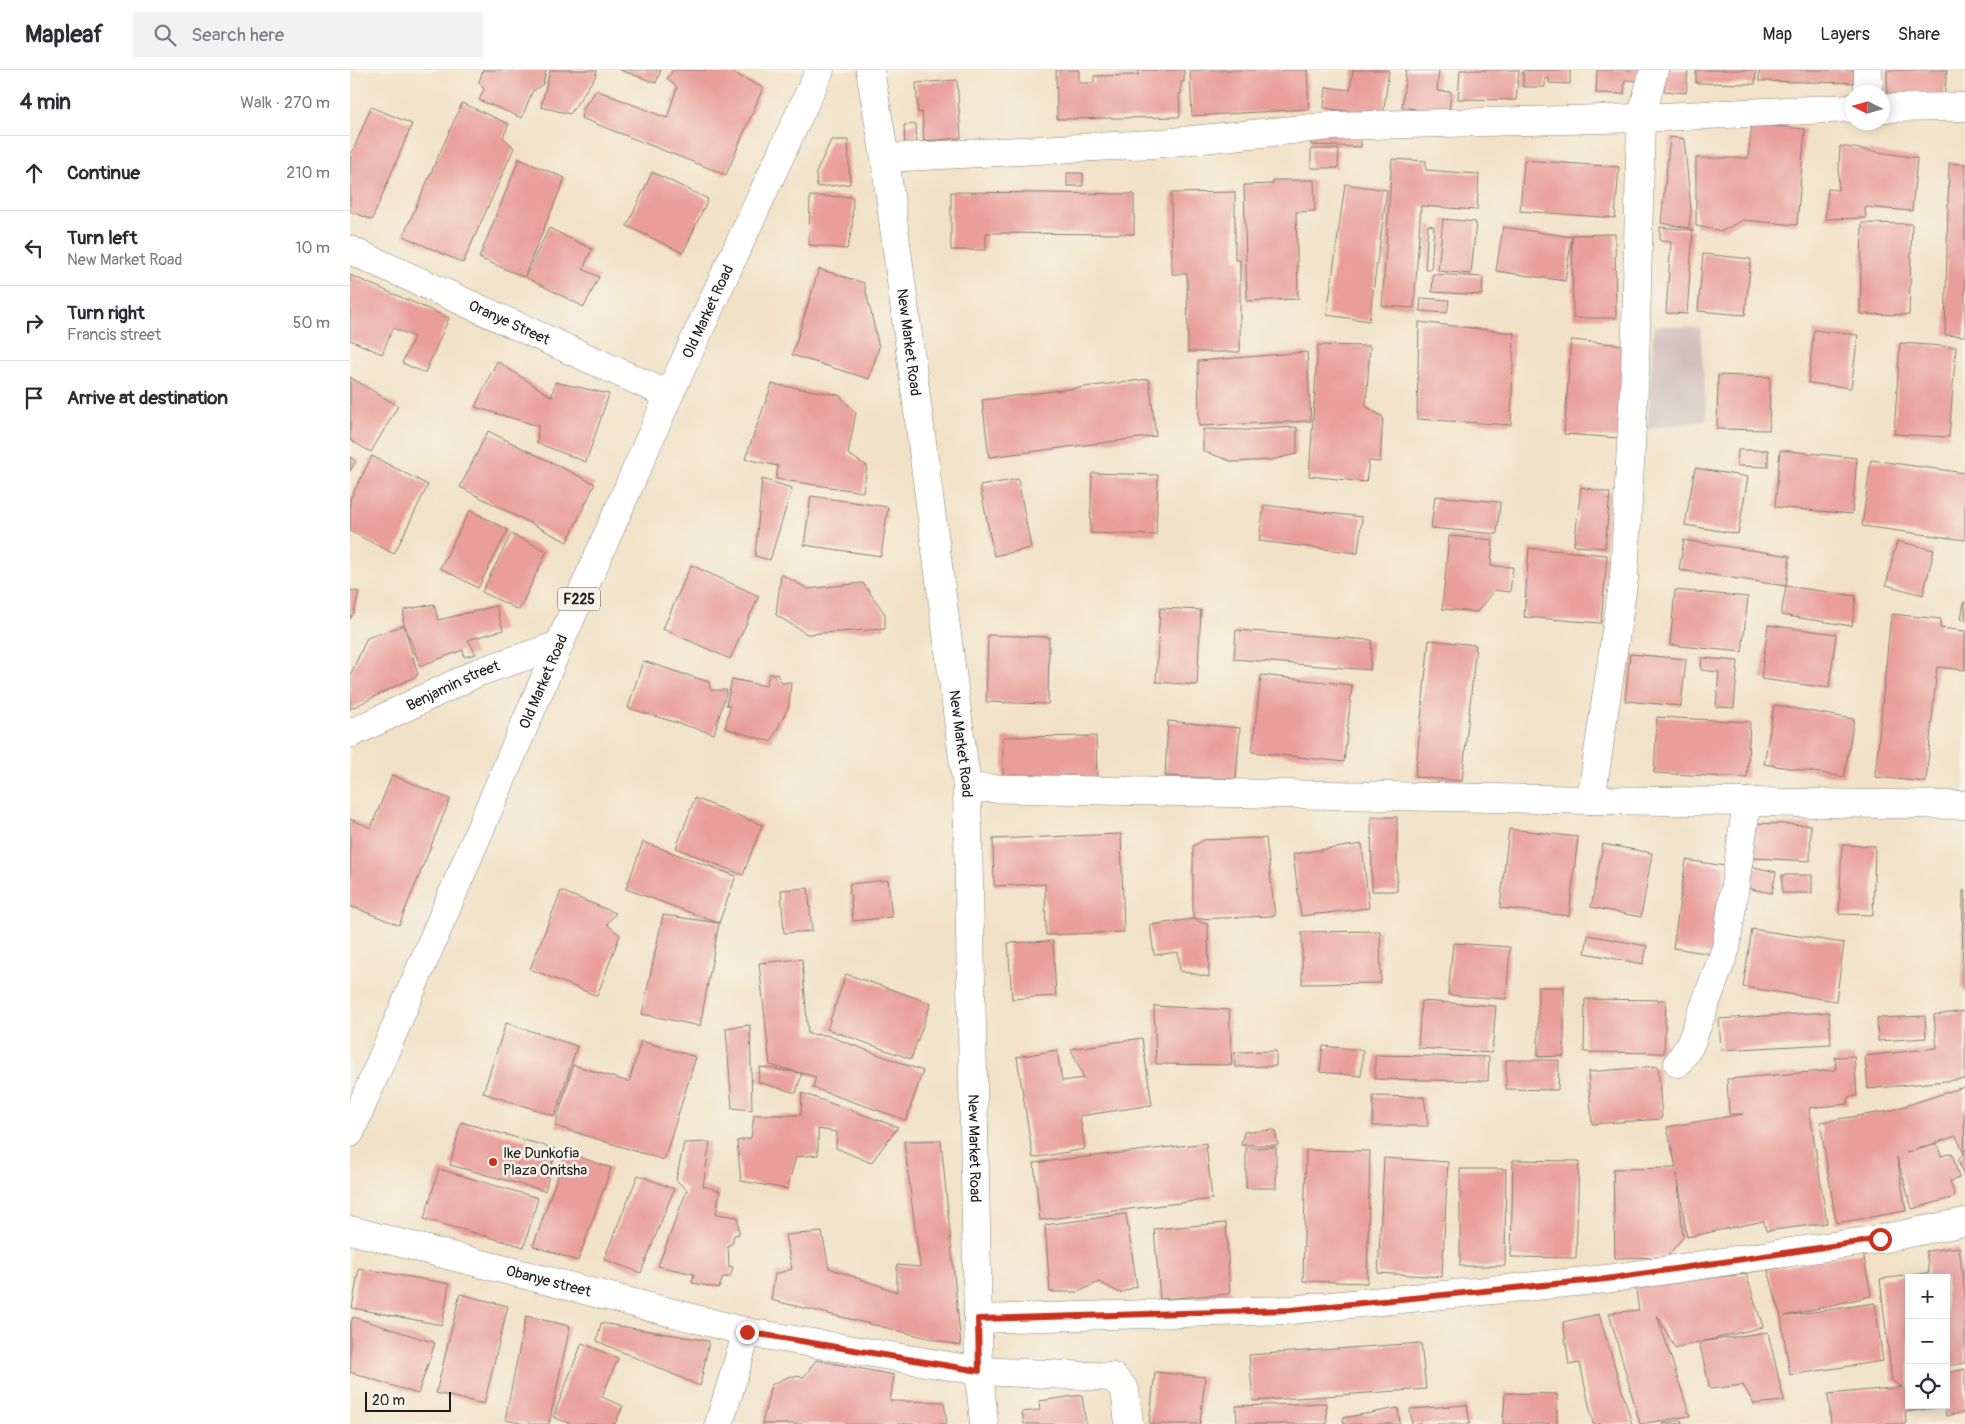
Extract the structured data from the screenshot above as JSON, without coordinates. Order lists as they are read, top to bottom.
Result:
{
  "streets": {
    "street": [
      "Old Market Road",
      "Oranye Street",
      "New Market Road",
      "F225",
      "Benjamin street",
      "Obanye street"
    ]
  },
  "crossings": [
    ["Old Market Road", "Oranye Street"],
    ["Old Market Road", "Benjamin street"],
    ["New Market Road", "Obanye street"]
  ],
  "places": ["Ike Dunkofia Plaza Onitsha"],
  "scale_bar": "20 m",
  "north": "left",
  "page": {
    "header": "Mapleaf",
    "search": "Search here",
    "nav": ["Map", "Layers", "Share"],
    "heading": ["4 min", "Walk · 270 m"],
    "list": [
      ["Continue", "210 m"],
      ["Turn left", "New Market Road", "10 m"],
      ["Turn right", "Francis street", "50 m"],
      "Arrive at destination"
    ],
    "map_buttons": ["+", "−"],
    "scale": "20 m"
  }
}
